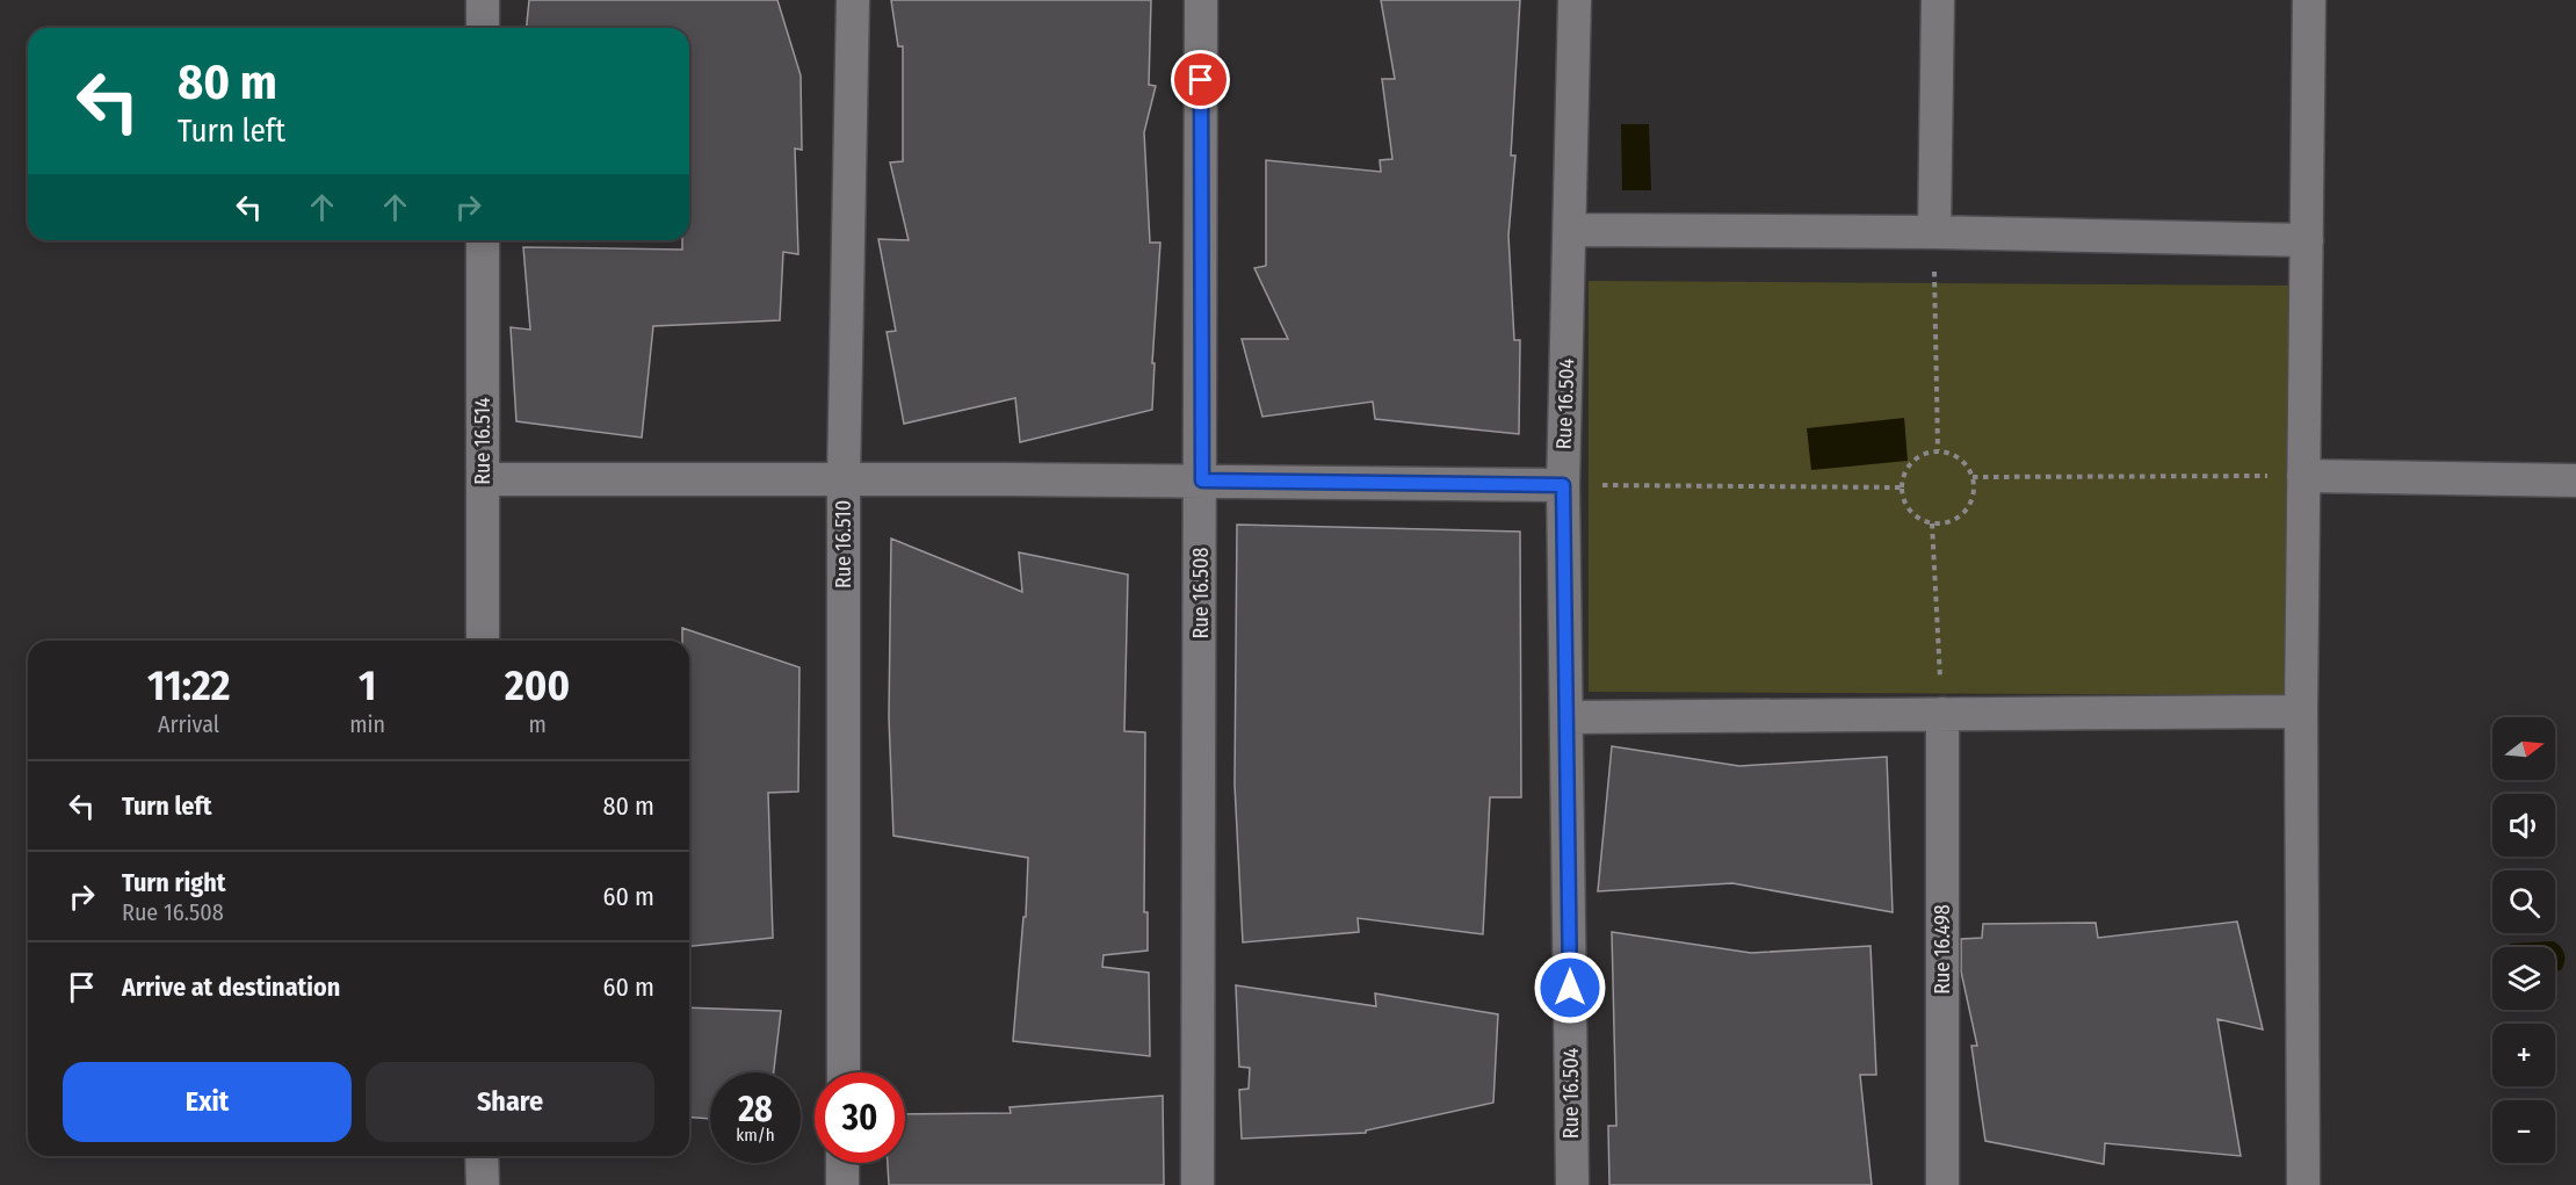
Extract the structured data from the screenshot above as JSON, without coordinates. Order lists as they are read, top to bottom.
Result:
{
  "streets": {
    "street": [
      "Rue 16.504",
      "Rue 16.514",
      "Rue 16.510",
      "Rue 16.508",
      "Rue 16.498"
    ]
  },
  "north": "right",
  "page": {
    "turn": ["80 m", "Turn left"],
    "eta": [
      "11:22",
      "Arrival",
      "1",
      "min",
      "200",
      "m"
    ],
    "map_buttons": ["+", "−"],
    "list": [
      {
        "name": "Turn left",
        "value": "80 m"
      },
      {
        "name": "Turn right",
        "note": "Rue 16.508",
        "value": "60 m"
      },
      {
        "name": "Arrive at destination",
        "value": "60 m"
      }
    ],
    "buttons": ["Exit", "Share"],
    "speed": "28 km/h",
    "limit": "30"
  }
}
